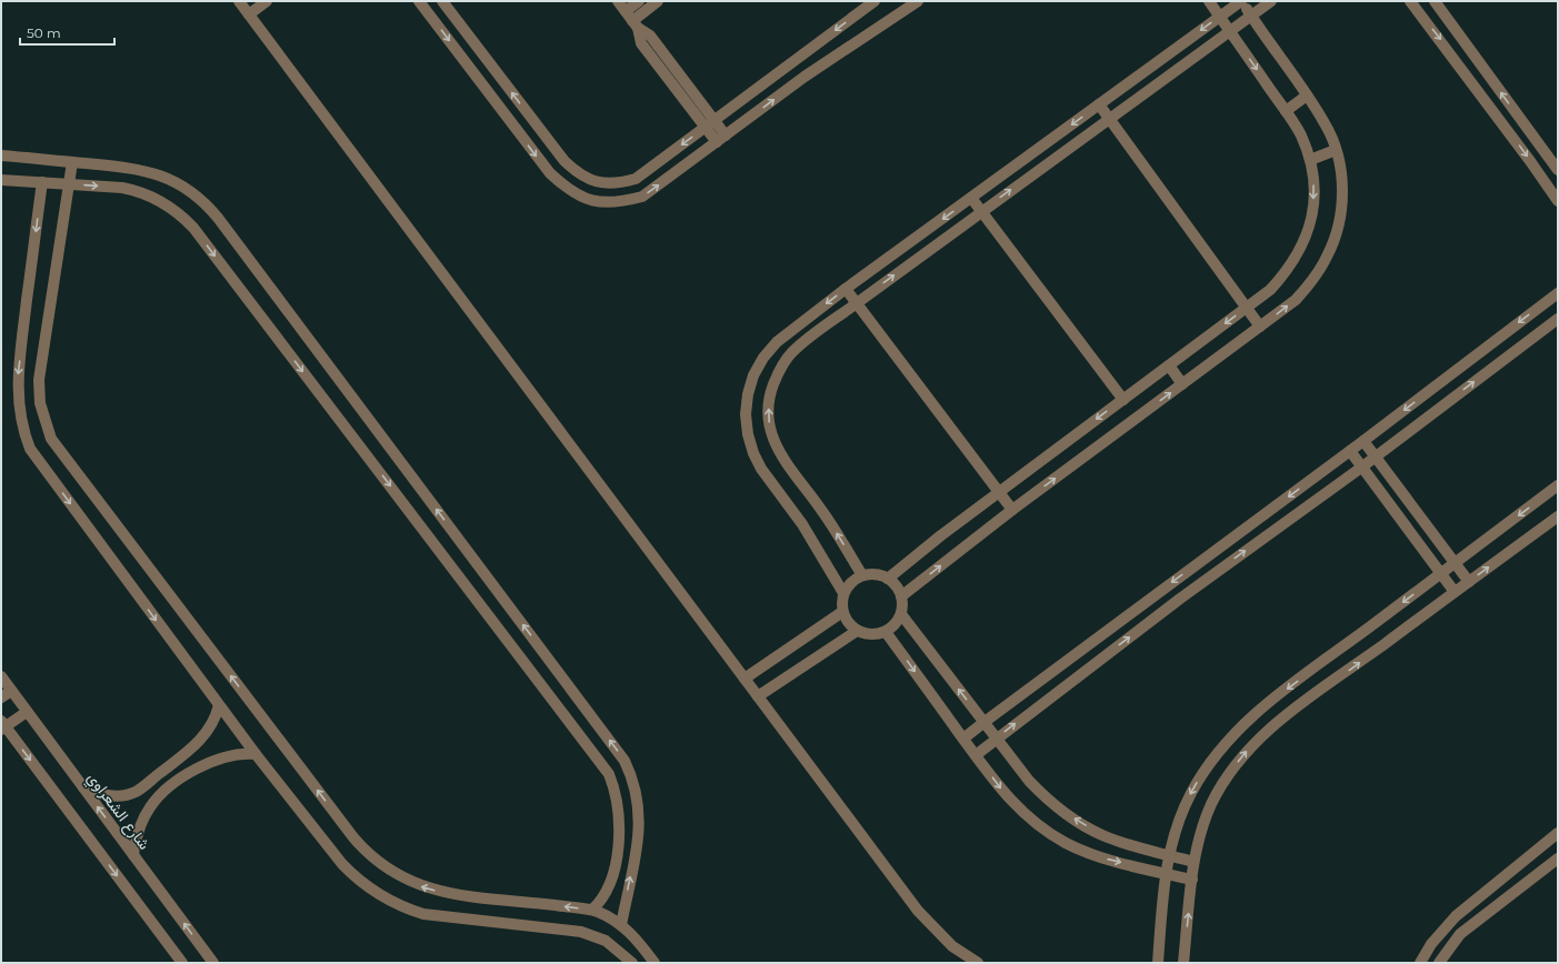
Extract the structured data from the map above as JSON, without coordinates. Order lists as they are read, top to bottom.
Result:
{
  "streets": {
    "street": ["شارع الشعراوي"]
  },
  "scale_bar": "50 m"
}
